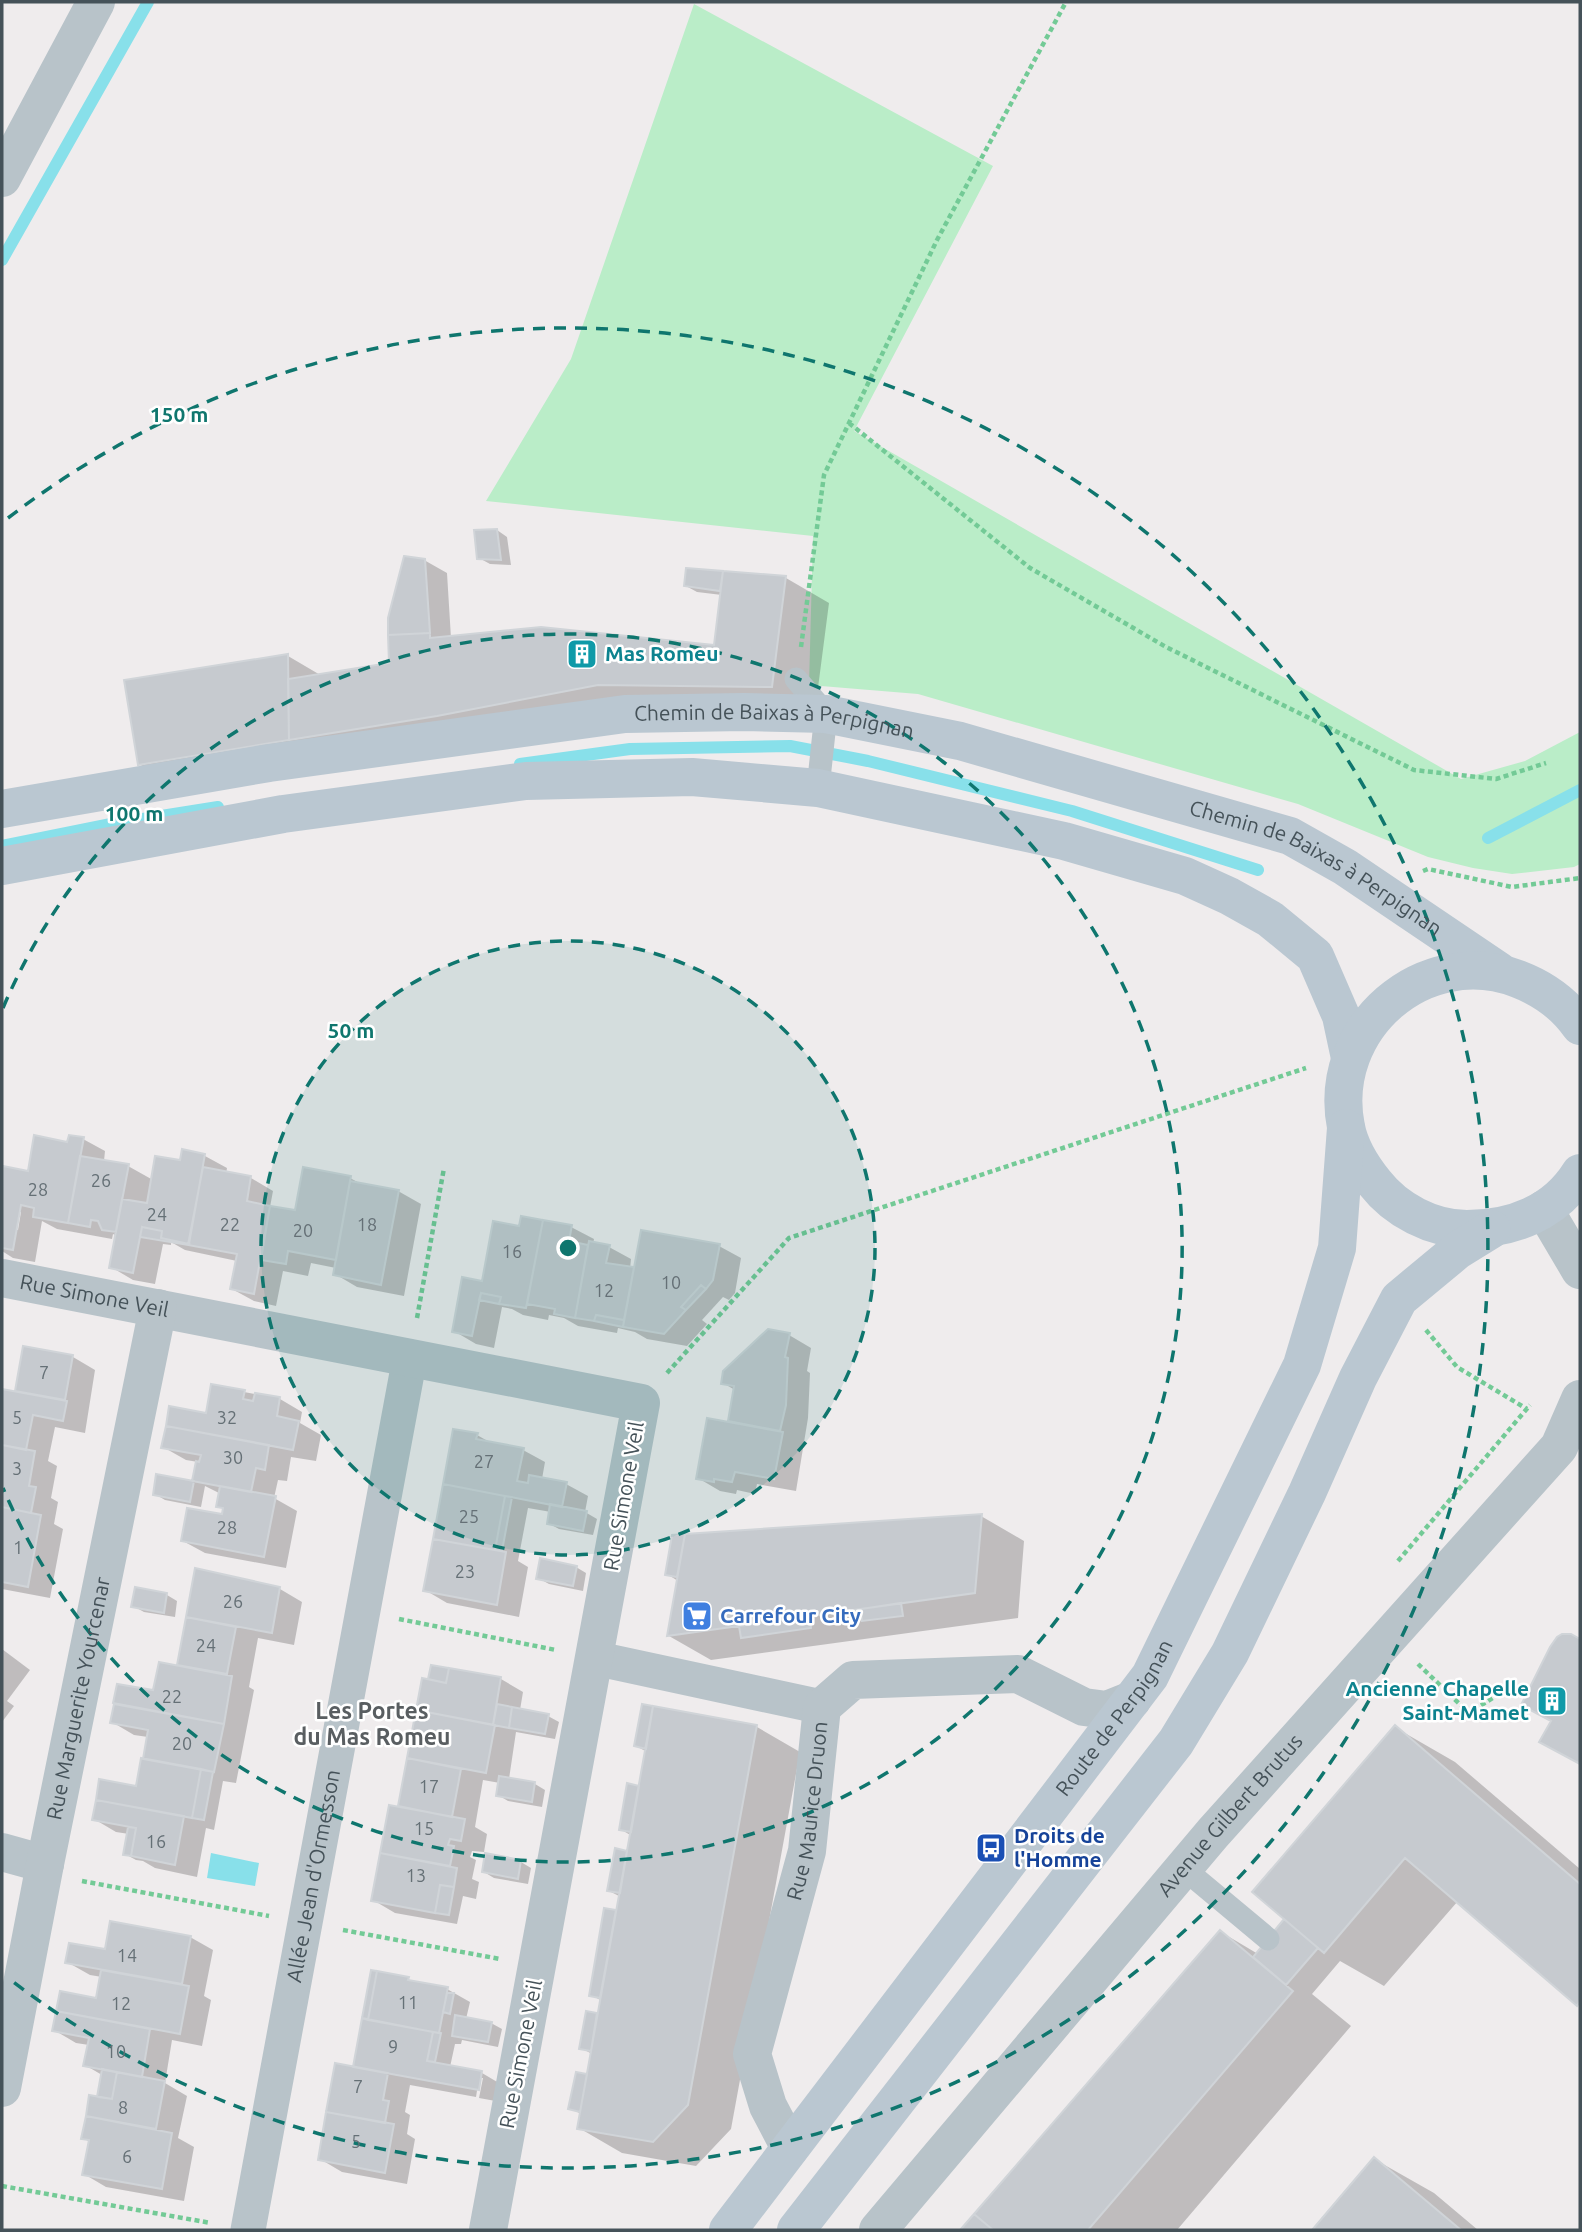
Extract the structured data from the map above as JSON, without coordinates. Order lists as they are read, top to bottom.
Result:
{
  "streets": {
    "main road": ["Chemin de Baixas à Perpignan", "Route de Perpignan"],
    "street": [
      "Rue Simone Veil",
      "Rue Marguerite Yourcenar",
      "Rue Maurice Druon",
      "Avenue Gilbert Brutus",
      "Allée Jean d'Ormesson"
    ]
  },
  "crossings": [
    ["Rue Simone Veil", "Rue Marguerite Yourcenar"],
    ["Rue Simone Veil", "Allée Jean d'Ormesson"],
    ["Route de Perpignan", "Rue Maurice Druon"]
  ],
  "districts": ["Les Portes du Mas Romeu"],
  "places": {
    "building": ["Mas Romeu", "Ancienne Chapelle Saint-Mamet"],
    "supermarket": ["Carrefour City"],
    "bus stop": ["Droits de l'Homme"]
  },
  "house_numbers": [
    "26",
    "28",
    "24",
    "22",
    "18",
    "20",
    "16",
    "10",
    "12",
    "7",
    "5",
    "32",
    "30",
    "27",
    "3",
    "25",
    "28",
    "1",
    "23",
    "26",
    "24",
    "22",
    "20",
    "17",
    "15",
    "16",
    "13",
    "14",
    "11",
    "12",
    "9",
    "10",
    "7",
    "8",
    "5",
    "6"
  ],
  "rings": ["150 m", "100 m", "50 m"]
}
